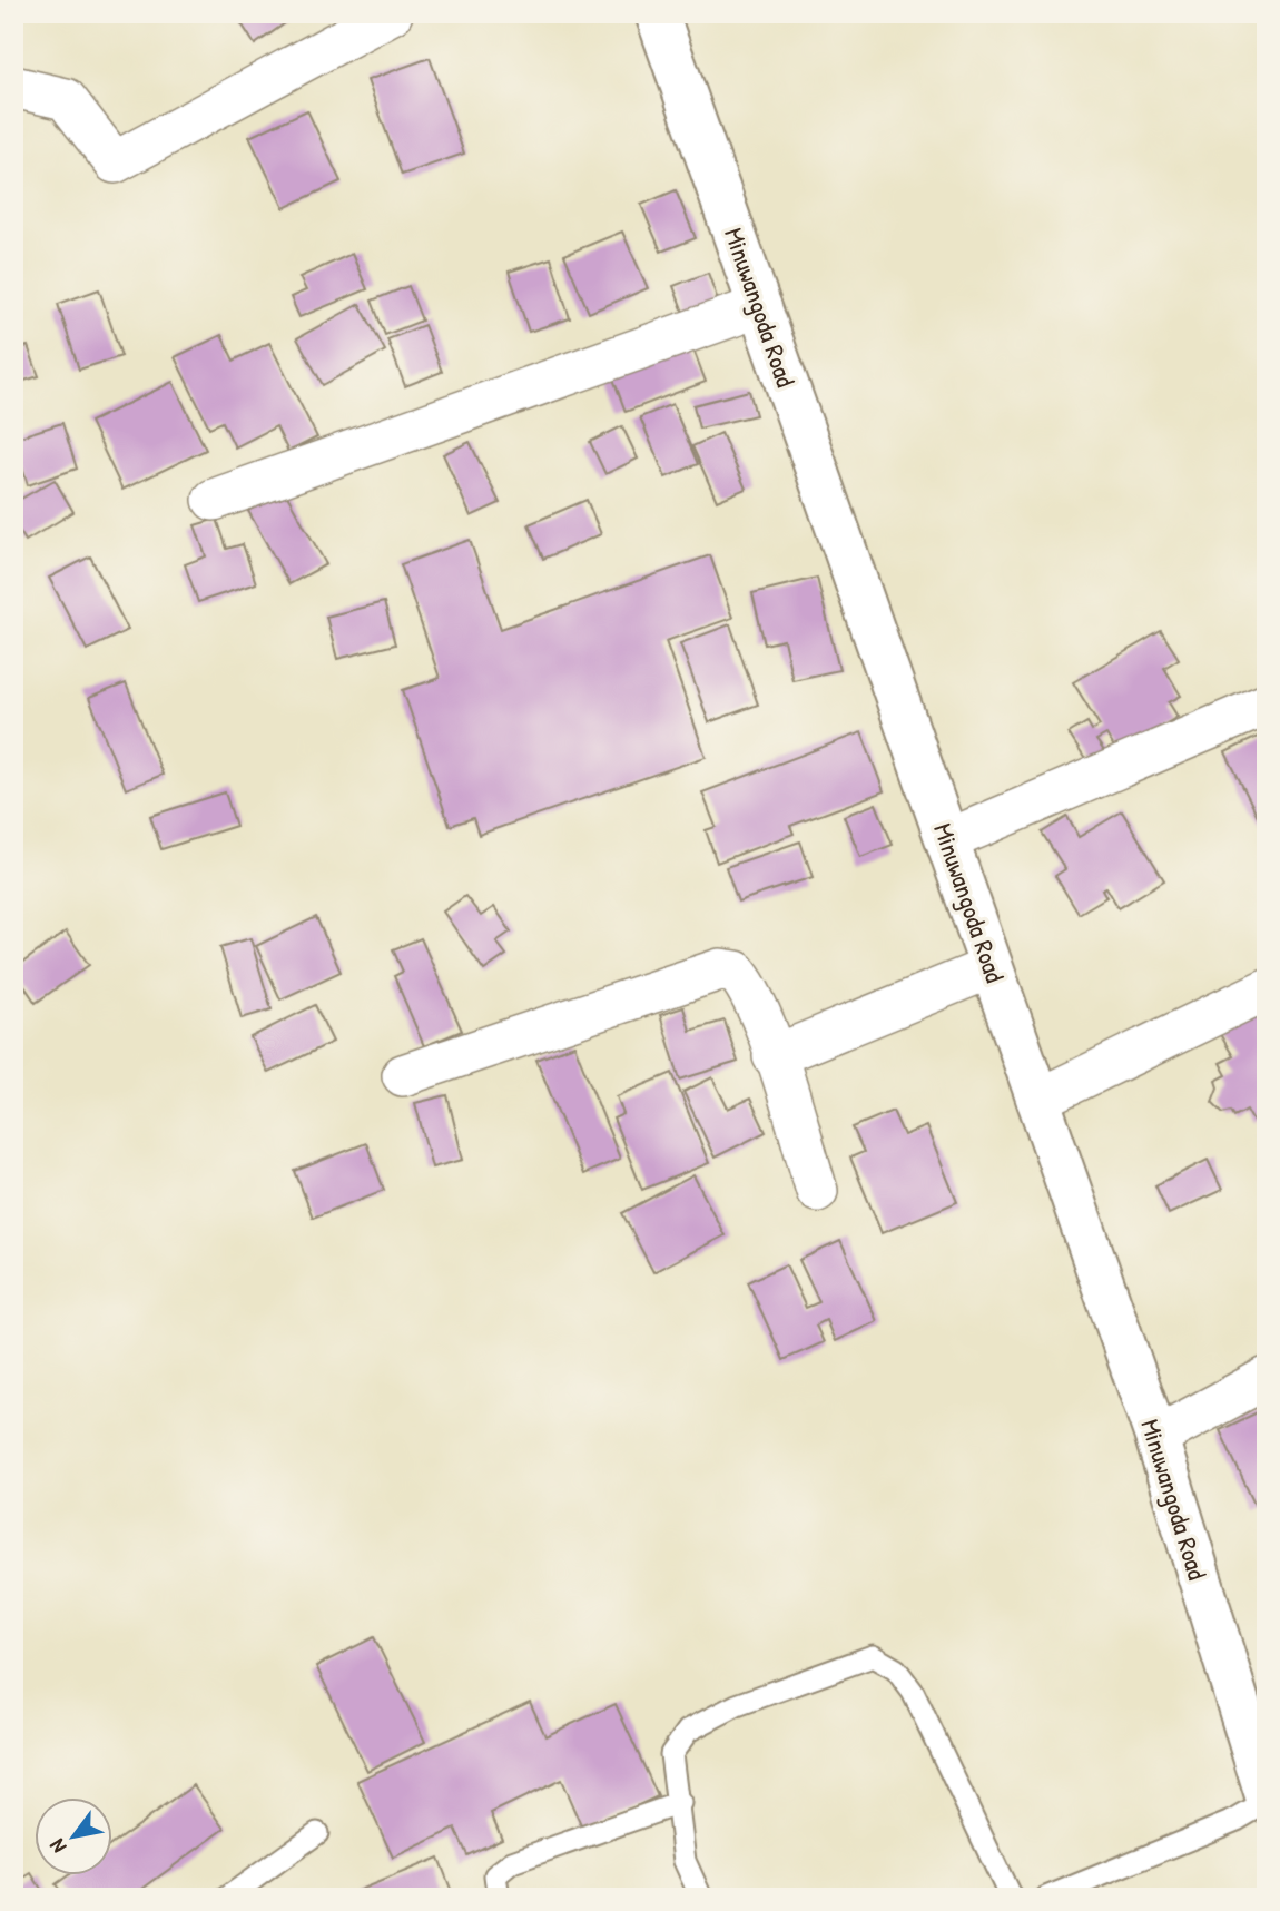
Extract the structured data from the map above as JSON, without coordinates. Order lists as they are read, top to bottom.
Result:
{
  "streets": {
    "main road": ["Minuwangoda Road"]
  },
  "north": "bottom left"
}
